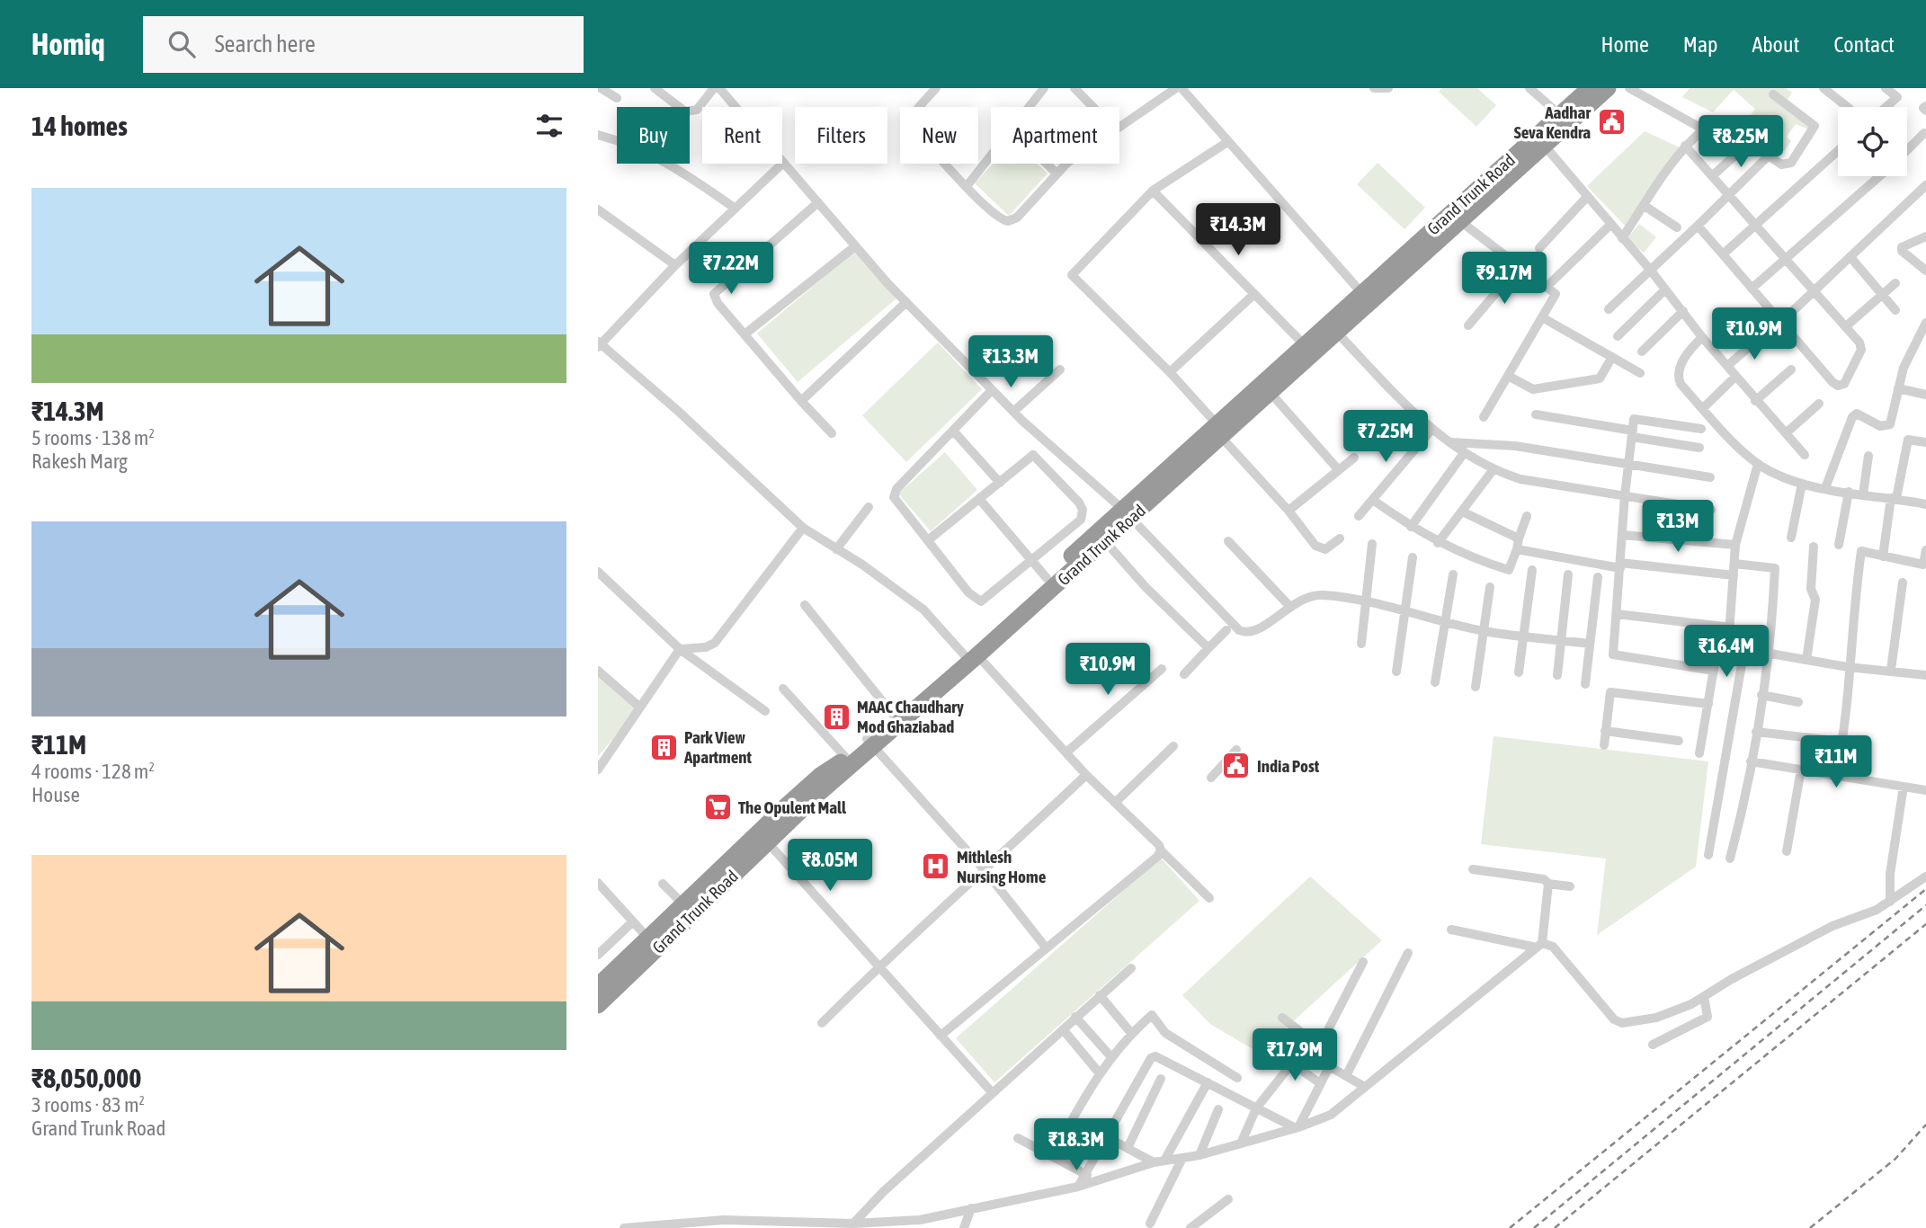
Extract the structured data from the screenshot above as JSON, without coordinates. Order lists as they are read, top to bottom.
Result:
{
  "streets": {
    "highway": ["Grand Trunk Road"]
  },
  "places": {
    "public building": ["Aadhar Seva Kendra", "India Post"],
    "building": ["MAAC Chaudhary Mod Ghaziabad", "Park View Apartment"],
    "supermarket": ["The Opulent Mall"],
    "hospital": ["Mithlesh Nursing Home"]
  },
  "page": {
    "header": "Homiq",
    "search": "Search here",
    "nav": [
      "Home",
      "Map",
      "About",
      "Contact"
    ],
    "heading": "14 homes",
    "chip": [
      "Buy",
      "Rent",
      "Filters",
      "New",
      "Apartment"
    ],
    "price": [
      "₹8.25M",
      "₹14.3M",
      "₹7.22M",
      "₹9.17M",
      "₹10.9M",
      "₹13.3M",
      "₹7.25M",
      "₹13M",
      "₹16.4M",
      "₹10.9M",
      "₹11M",
      "₹8.05M",
      "₹17.9M",
      "₹18.3M"
    ],
    "list": [
      {
        "name": "₹14.3M",
        "note": "5 rooms · 138 m² · Rakesh Marg"
      },
      {
        "name": "₹11M",
        "note": "4 rooms · 128 m² · House"
      },
      {
        "name": "₹8,050,000",
        "note": "3 rooms · 83 m² · Grand Trunk Road"
      }
    ]
  }
}
